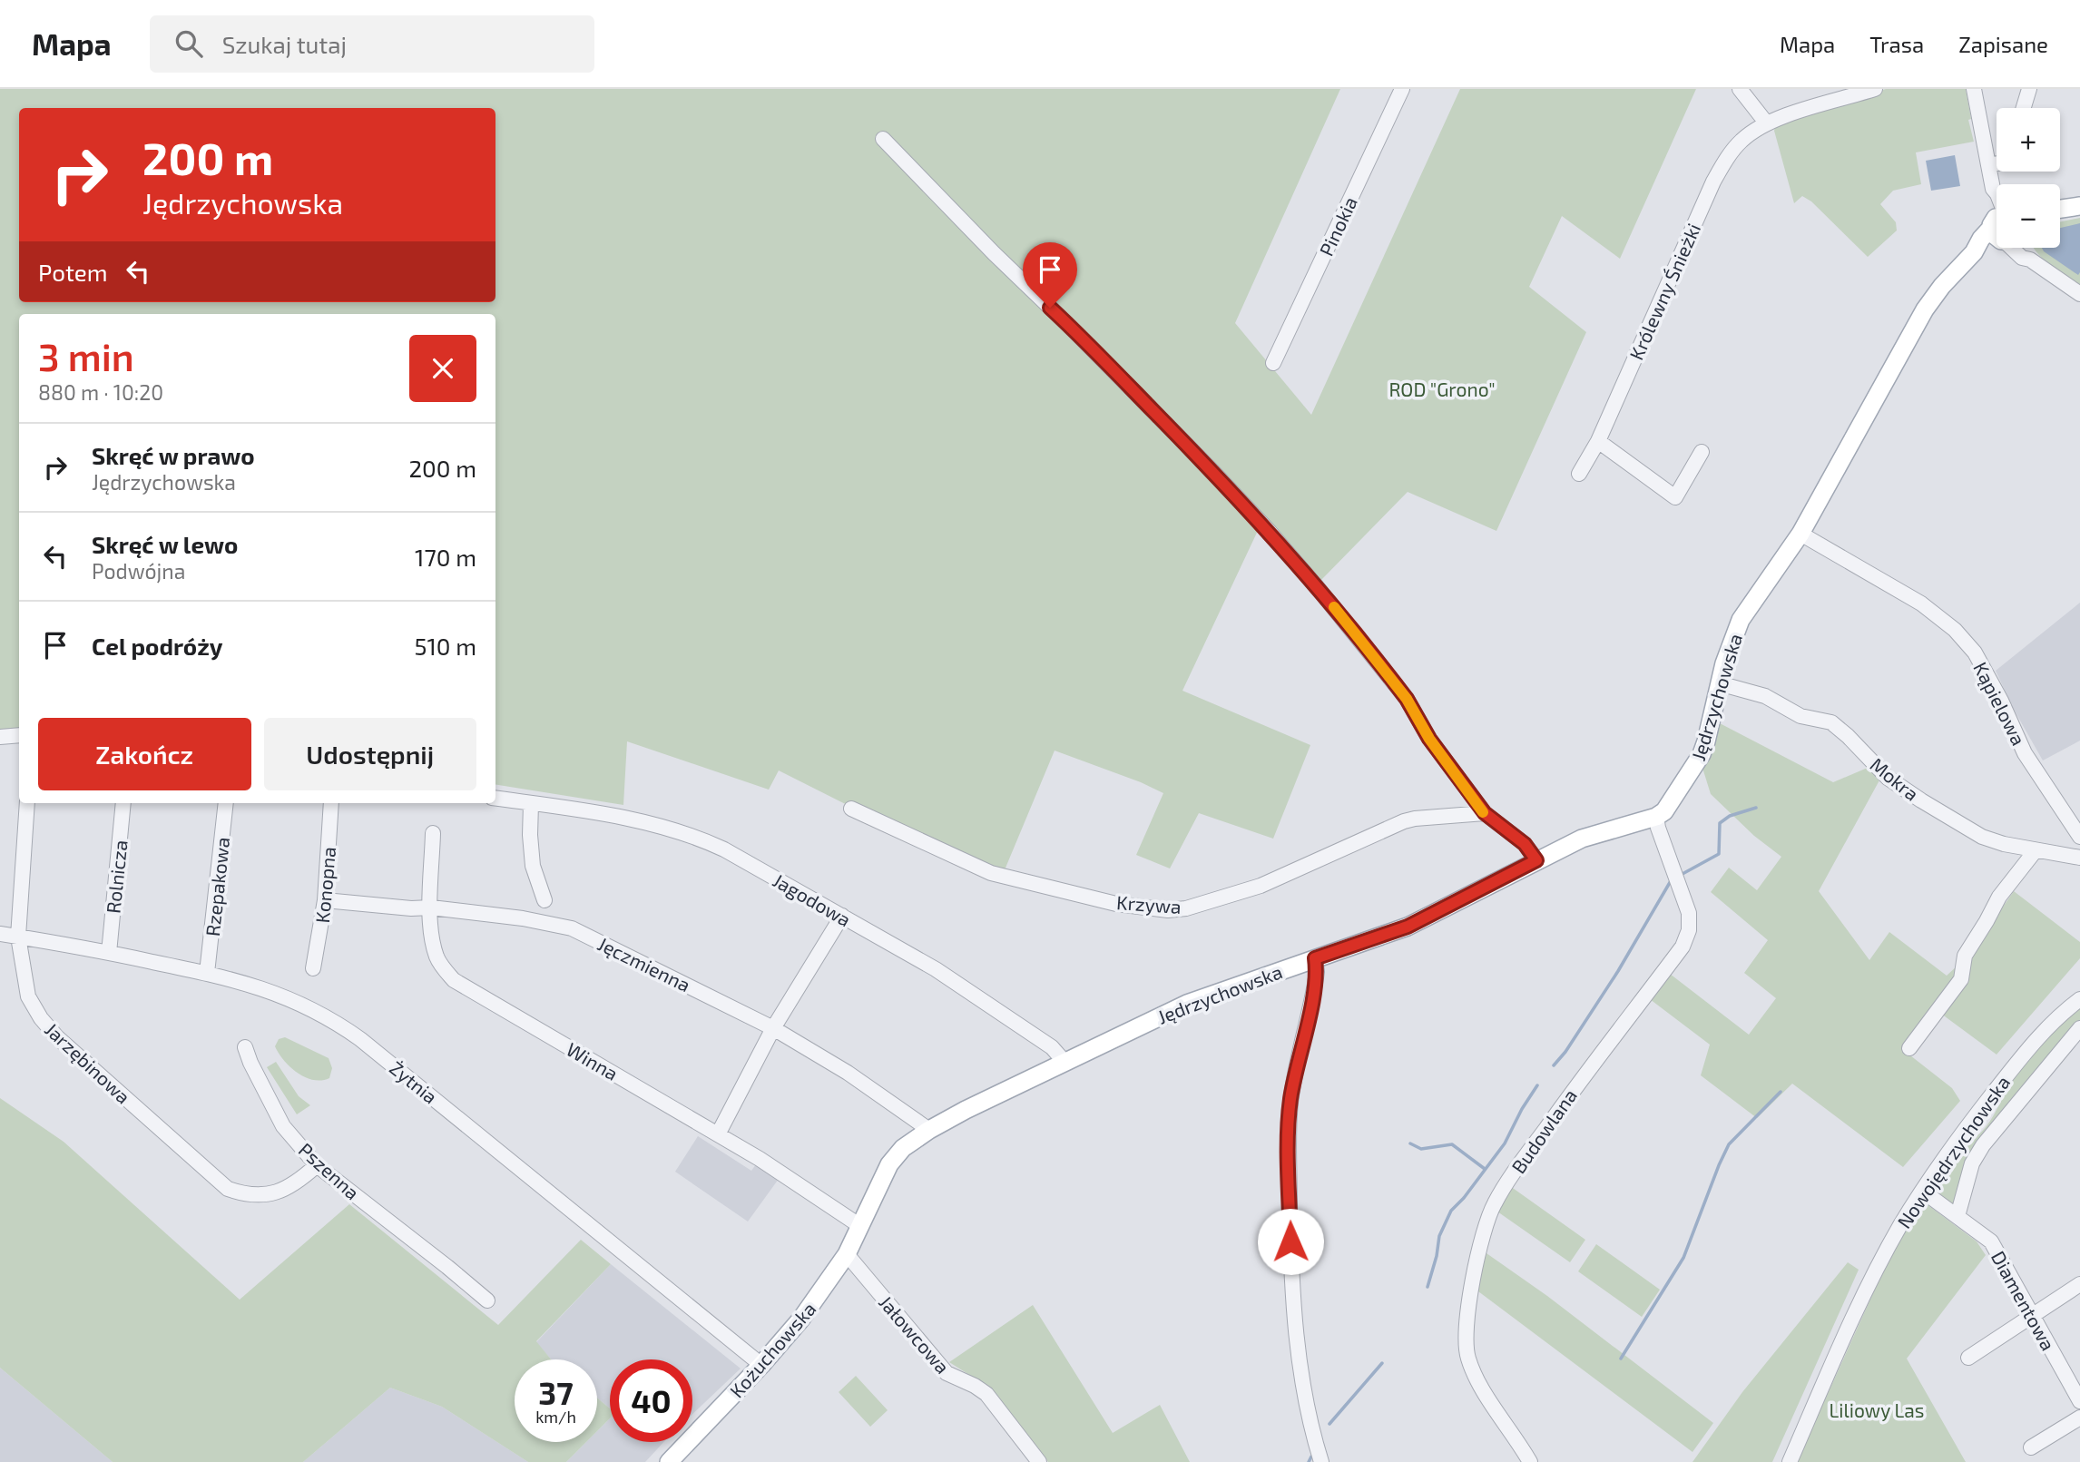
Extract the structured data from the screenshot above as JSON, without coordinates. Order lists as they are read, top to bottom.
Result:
{
  "streets": {
    "main road": ["Jędrzychowska", "Kożuchowska"],
    "street": [
      "Pinokia",
      "Królewny Śnieżki",
      "Kąpielowa",
      "Mokra",
      "Rolnicza",
      "Konopna",
      "Rzepakowa",
      "Jagodowa",
      "Krzywa",
      "Jęczmienna",
      "Winna",
      "Jarzębinowa",
      "Żytnia",
      "Budowlana",
      "Nowojędrzychowska",
      "Pszenna",
      "Diamentowa",
      "Jałowcowa"
    ]
  },
  "crossings": [
    ["Jędrzychowska", "Kąpielowa"],
    ["Jędrzychowska", "Mokra"],
    ["Jędrzychowska", "Jagodowa"],
    ["Jędrzychowska", "Jęczmienna"],
    ["Jędrzychowska", "Winna"],
    ["Jędrzychowska", "Budowlana"],
    ["Jędrzychowska", "Kożuchowska"],
    ["Rolnicza", "Żytnia"],
    ["Konopna", "Jęczmienna"],
    ["Rzepakowa", "Żytnia"],
    ["Jęczmienna", "Winna"],
    ["Winna", "Kożuchowska"],
    ["Jarzębinowa", "Żytnia"],
    ["Jarzębinowa", "Pszenna"],
    ["Żytnia", "Kożuchowska"],
    ["Nowojędrzychowska", "Diamentowa"],
    ["Jałowcowa", "Kożuchowska"]
  ],
  "parks": ["ROD \"Grono\"", "Liliowy Las"],
  "page": {
    "header": "Mapa",
    "search": "Szukaj tutaj",
    "nav": ["Mapa", "Trasa", "Zapisane"],
    "map_buttons": ["+", "−"],
    "turn": ["200 m", "Jędrzychowska"],
    "then": "Potem",
    "heading": ["3 min", "880 m · 10:20"],
    "list": [
      {
        "name": "Skręć w prawo",
        "note": "Jędrzychowska",
        "value": "200 m"
      },
      {
        "name": "Skręć w lewo",
        "note": "Podwójna",
        "value": "170 m"
      },
      {
        "name": "Cel podróży",
        "value": "510 m"
      }
    ],
    "buttons": ["Zakończ", "Udostępnij"],
    "speed": "37 km/h",
    "limit": "40"
  }
}
